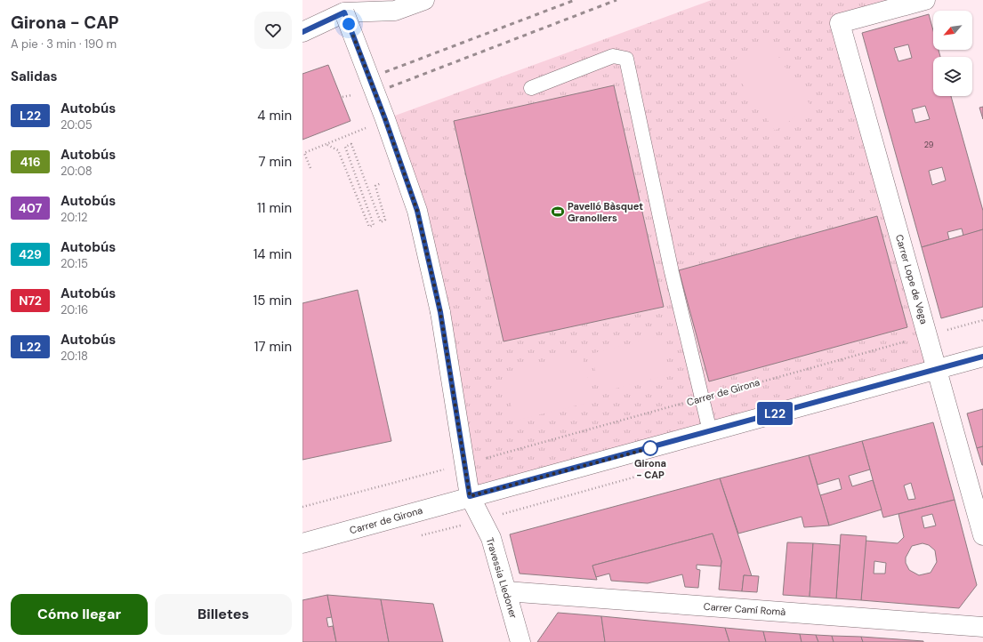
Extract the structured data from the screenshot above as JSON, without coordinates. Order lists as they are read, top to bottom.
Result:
{
  "streets": {
    "street": [
      "Carrer Lope de Vega",
      "Carrer de Girona",
      "Travessia Lledoner",
      "Carrer Camí Romà"
    ]
  },
  "crossings": [
    ["Carrer Lope de Vega", "Carrer de Girona"],
    ["Carrer de Girona", "Travessia Lledoner"],
    ["Travessia Lledoner", "Carrer Camí Romà"]
  ],
  "places": {
    "sports": ["Pavelló Bàsquet Granollers"],
    "other": ["Girona - CAP"]
  },
  "lines": ["bus line L22"],
  "house_numbers": ["29"],
  "north": "bottom left",
  "page": {
    "heading": [
      ["Girona - CAP", "A pie · 3 min · 190 m"],
      "Salidas"
    ],
    "on_map": "L22",
    "list": [
      {
        "mark": "L22",
        "name": "Autobús",
        "note": "20:05",
        "value": "4 min"
      },
      {
        "mark": "416",
        "name": "Autobús",
        "note": "20:08",
        "value": "7 min"
      },
      {
        "mark": "407",
        "name": "Autobús",
        "note": "20:12",
        "value": "11 min"
      },
      {
        "mark": "429",
        "name": "Autobús",
        "note": "20:15",
        "value": "14 min"
      },
      {
        "mark": "N72",
        "name": "Autobús",
        "note": "20:16",
        "value": "15 min"
      },
      {
        "mark": "L22",
        "name": "Autobús",
        "note": "20:18",
        "value": "17 min"
      }
    ],
    "buttons": ["Cómo llegar", "Billetes"]
  }
}
